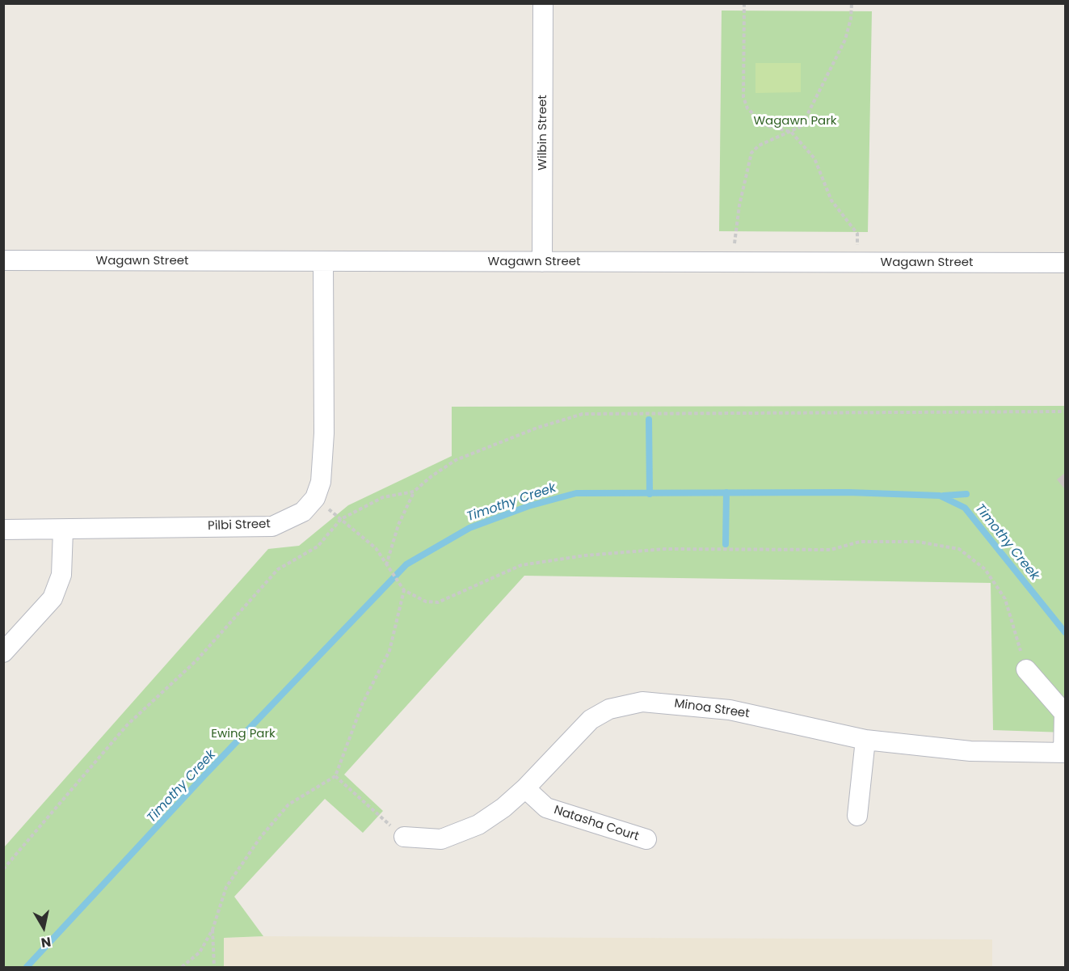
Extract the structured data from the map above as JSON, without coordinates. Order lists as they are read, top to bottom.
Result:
{
  "streets": {
    "street": [
      "Wilbin Street",
      "Wagawn Street",
      "Pilbi Street",
      "Minoa Street",
      "Natasha Court"
    ]
  },
  "crossings": [
    ["Wilbin Street", "Wagawn Street"],
    ["Minoa Street", "Natasha Court"]
  ],
  "water": ["Timothy Creek"],
  "parks": ["Wagawn Park", "Ewing Park"],
  "north": "bottom"
}
